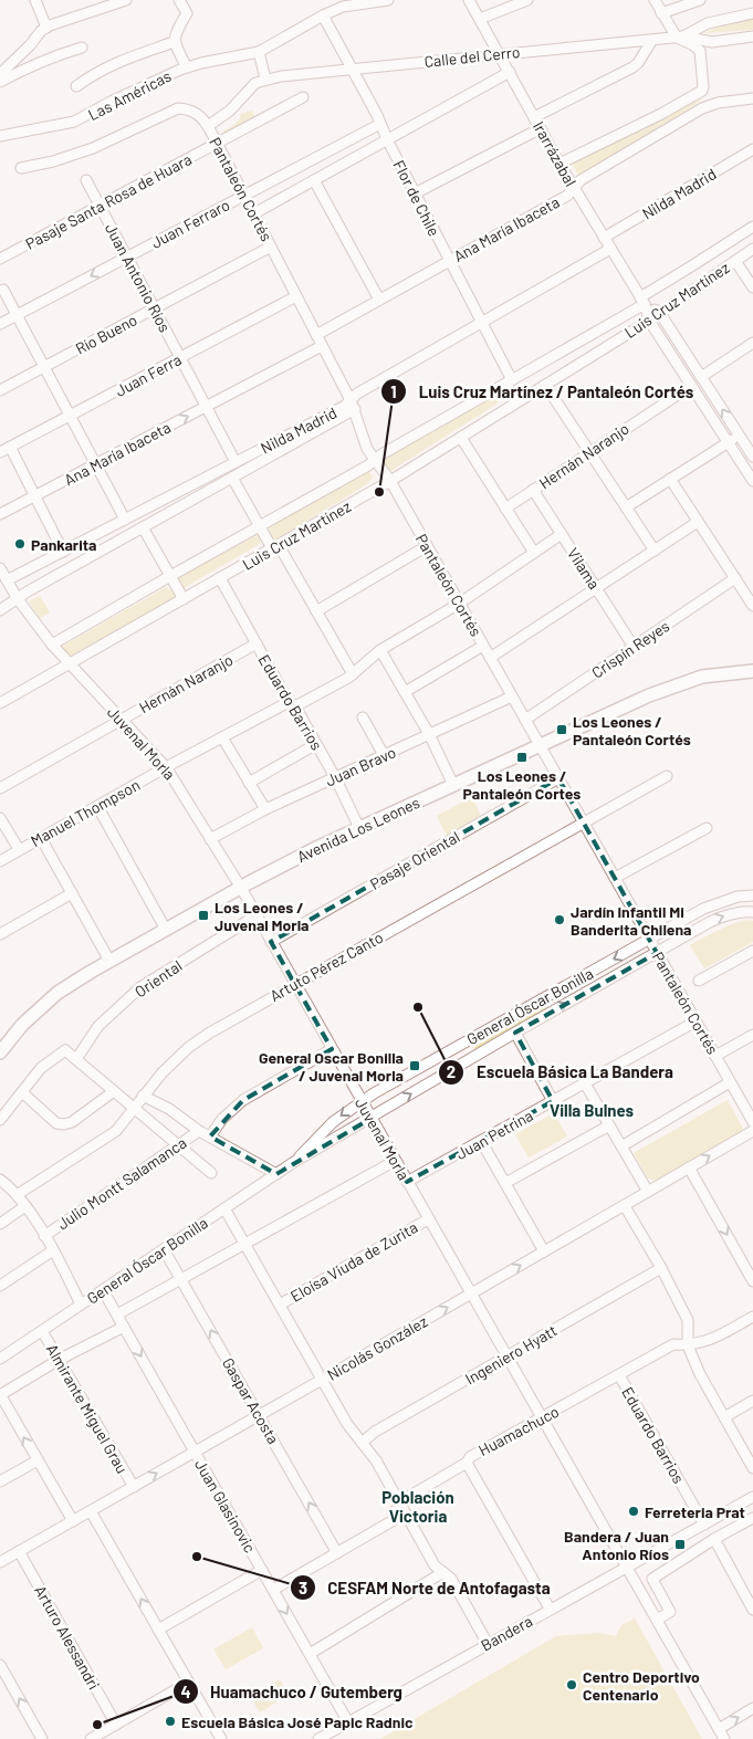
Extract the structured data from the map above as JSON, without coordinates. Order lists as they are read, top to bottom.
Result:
{
  "streets": {
    "main road": ["Avenida Los Leones"],
    "street": [
      "Calle del Cerro",
      "Las Américas",
      "Irarrázabal",
      "Pantaleón Cortés",
      "Nilda Madrid",
      "Flor de Chile",
      "Pasaje Santa Rosa de Huara",
      "Juan Ferraro",
      "Ana María Ibaceta",
      "Juan Antonio Ríos",
      "Luis Cruz Martínez",
      "Río Bueno",
      "Juan Ferra",
      "Hernán Naranjo",
      "Vilama",
      "Crispín Reyes",
      "Eduardo Barrios",
      "Juvenal Morla",
      "Juan Bravo",
      "Manuel Thompson",
      "Pasaje Oriental",
      "Artuto Pérez Canto",
      "Oriental",
      "General Óscar Bonilla",
      "Juan Petrina",
      "Julio Montt Salamanca",
      "Eloísa Viuda de Zurita",
      "Nicolás González",
      "Ingeniero Hyatt",
      "Gaspar Acosta",
      "Almirante Miguel Grau",
      "Huamachuco",
      "Juan Glasinovic",
      "Bandera",
      "Arturo Alessandri"
    ]
  },
  "crossings": [
    ["Calle del Cerro", "Irarrázabal"],
    ["Calle del Cerro", "Flor de Chile"],
    ["Las Américas", "Flor de Chile"],
    ["Irarrázabal", "Nilda Madrid"],
    ["Irarrázabal", "Juan Ferraro"],
    ["Irarrázabal", "Ana María Ibaceta"],
    ["Irarrázabal", "Luis Cruz Martínez"],
    ["Irarrázabal", "Hernán Naranjo"],
    ["Pantaleón Cortés", "Nilda Madrid"],
    ["Pantaleón Cortés", "Pasaje Santa Rosa de Huara"],
    ["Pantaleón Cortés", "Juan Ferraro"],
    ["Pantaleón Cortés", "Ana María Ibaceta"],
    ["Pantaleón Cortés", "Luis Cruz Martínez"],
    ["Pantaleón Cortés", "Río Bueno"],
    ["Pantaleón Cortés", "Juan Ferra"],
    ["Pantaleón Cortés", "Crispín Reyes"],
    ["Pantaleón Cortés", "Juan Bravo"],
    ["Pantaleón Cortés", "Manuel Thompson"],
    ["Pantaleón Cortés", "Avenida Los Leones"],
    ["Pantaleón Cortés", "Pasaje Oriental"],
    ["Pantaleón Cortés", "Artuto Pérez Canto"],
    ["Pantaleón Cortés", "General Óscar Bonilla"],
    ["Pantaleón Cortés", "Juan Petrina"],
    ["Nilda Madrid", "Flor de Chile"],
    ["Nilda Madrid", "Juan Antonio Ríos"],
    ["Nilda Madrid", "Juvenal Morla"],
    ["Flor de Chile", "Juan Ferraro"],
    ["Flor de Chile", "Ana María Ibaceta"],
    ["Flor de Chile", "Luis Cruz Martínez"],
    ["Pasaje Santa Rosa de Huara", "Juan Antonio Ríos"],
    ["Juan Ferraro", "Juan Antonio Ríos"],
    ["Ana María Ibaceta", "Juan Antonio Ríos"],
    ["Juan Antonio Ríos", "Río Bueno"],
    ["Juan Antonio Ríos", "Juan Ferra"],
    ["Luis Cruz Martínez", "Eduardo Barrios"],
    ["Luis Cruz Martínez", "Juvenal Morla"],
    ["Hernán Naranjo", "Vilama"],
    ["Hernán Naranjo", "Eduardo Barrios"],
    ["Hernán Naranjo", "Juvenal Morla"],
    ["Vilama", "Crispín Reyes"],
    ["Vilama", "Manuel Thompson"],
    ["Eduardo Barrios", "Juan Bravo"],
    ["Eduardo Barrios", "Manuel Thompson"],
    ["Eduardo Barrios", "Avenida Los Leones"],
    ["Eduardo Barrios", "Huamachuco"],
    ["Eduardo Barrios", "Bandera"],
    ["Juvenal Morla", "Juan Bravo"],
    ["Juvenal Morla", "Manuel Thompson"],
    ["Juvenal Morla", "Avenida Los Leones"],
    ["Juvenal Morla", "Pasaje Oriental"],
    ["Juvenal Morla", "Artuto Pérez Canto"],
    ["Juvenal Morla", "Oriental"],
    ["Juvenal Morla", "General Óscar Bonilla"],
    ["Juvenal Morla", "Juan Petrina"],
    ["Juvenal Morla", "Eloísa Viuda de Zurita"],
    ["Juvenal Morla", "Nicolás González"],
    ["Juvenal Morla", "Ingeniero Hyatt"],
    ["Juvenal Morla", "Huamachuco"],
    ["Juvenal Morla", "Bandera"],
    ["General Óscar Bonilla", "Gaspar Acosta"],
    ["General Óscar Bonilla", "Almirante Miguel Grau"],
    ["General Óscar Bonilla", "Juan Glasinovic"],
    ["Nicolás González", "Gaspar Acosta"],
    ["Nicolás González", "Almirante Miguel Grau"],
    ["Nicolás González", "Juan Glasinovic"],
    ["Nicolás González", "Arturo Alessandri"],
    ["Gaspar Acosta", "Huamachuco"],
    ["Huamachuco", "Juan Glasinovic"],
    ["Juan Glasinovic", "Bandera"]
  ],
  "one_way": ["Nicolás González", "Juan Glasinovic"],
  "districts": ["Villa Bulnes", "Población Victoria"],
  "places": {
    "other": [
      "Luis Cruz Martínez / Pantaleón Cortés",
      "Pankarita",
      "Jardín infantil Mi Banderita Chilena",
      "Escuela Básica La Bandera",
      "Ferreteria Prat",
      "CESFAM Norte de Antofagasta",
      "Centro Deportivo Centenario",
      "Escuela Básica José Papic Radnic",
      "Huamachuco / Gutemberg"
    ],
    "transit": [
      "Los Leones / Pantaleón Cortés",
      "Los Leones / Pantaleón Cortes",
      "Los Leones / Juvenal Morla",
      "General Oscar Bonilla / Juvenal Morla",
      "Bandera / Juan Antonio Ríos"
    ]
  }
}
